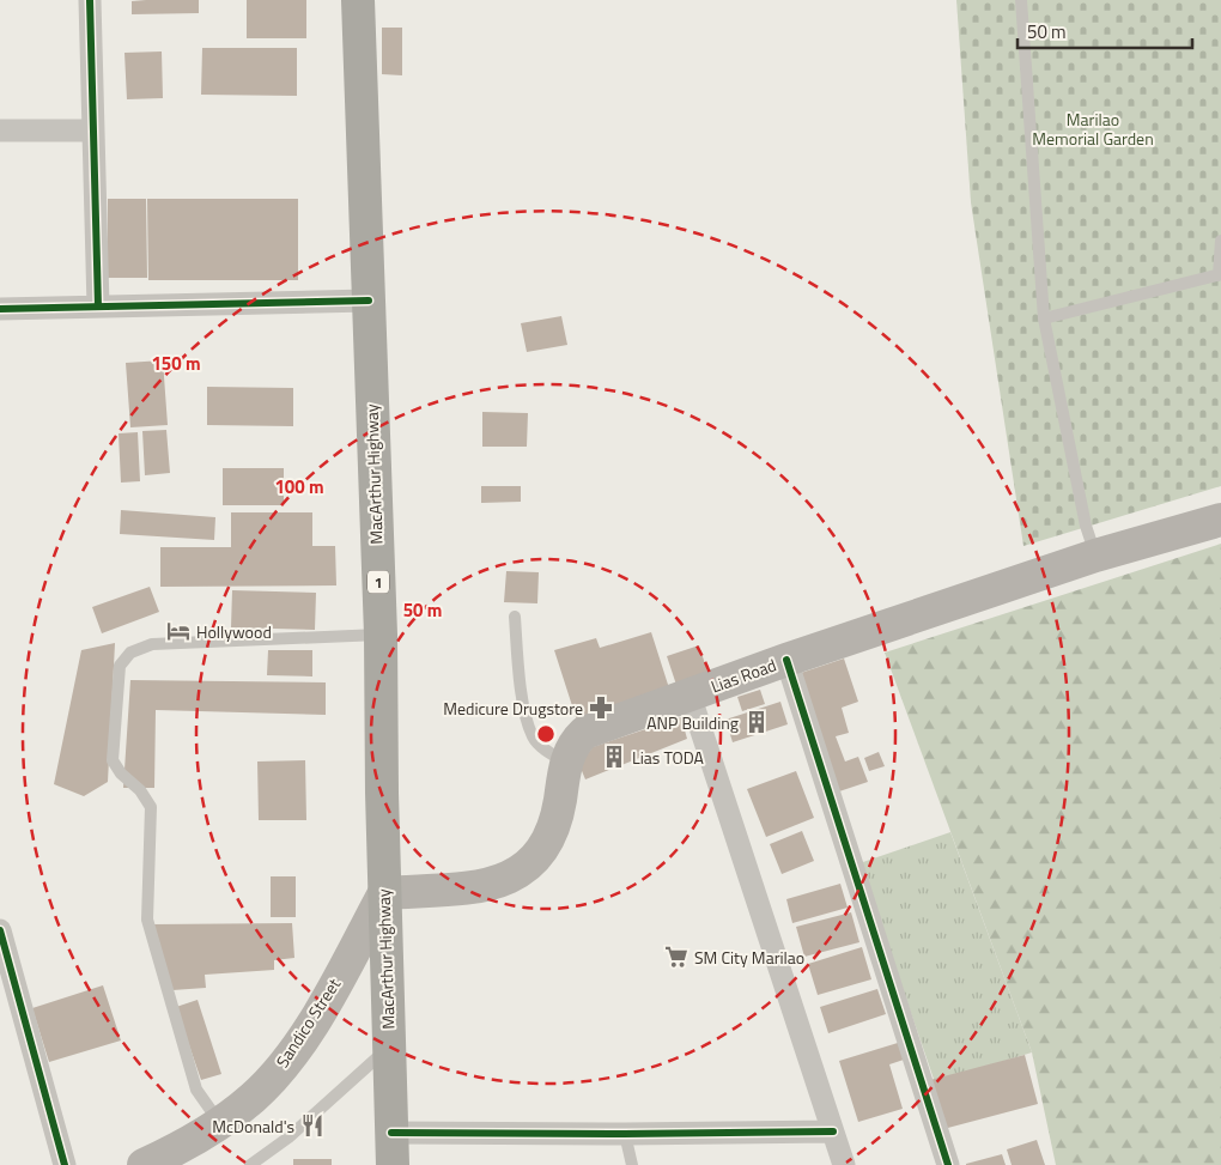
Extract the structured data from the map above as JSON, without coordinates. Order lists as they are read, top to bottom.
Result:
{
  "streets": {
    "highway": ["MacArthur Highway", "1"],
    "main road": ["Lias Road", "Sandico Street"]
  },
  "crossings": [
    ["MacArthur Highway", "Lias Road"],
    ["MacArthur Highway", "Sandico Street"],
    ["Lias Road", "Sandico Street"]
  ],
  "parks": ["Marilao Memorial Garden"],
  "places": {
    "hotel": ["Hollywood"],
    "pharmacy": ["Medicure Drugstore"],
    "building": ["ANP Building", "Lias TODA"],
    "supermarket": ["SM City Marilao"],
    "restaurant": ["McDonald's"]
  },
  "scale_bar": "50 m",
  "rings": ["150 m", "100 m", "50 m"]
}
